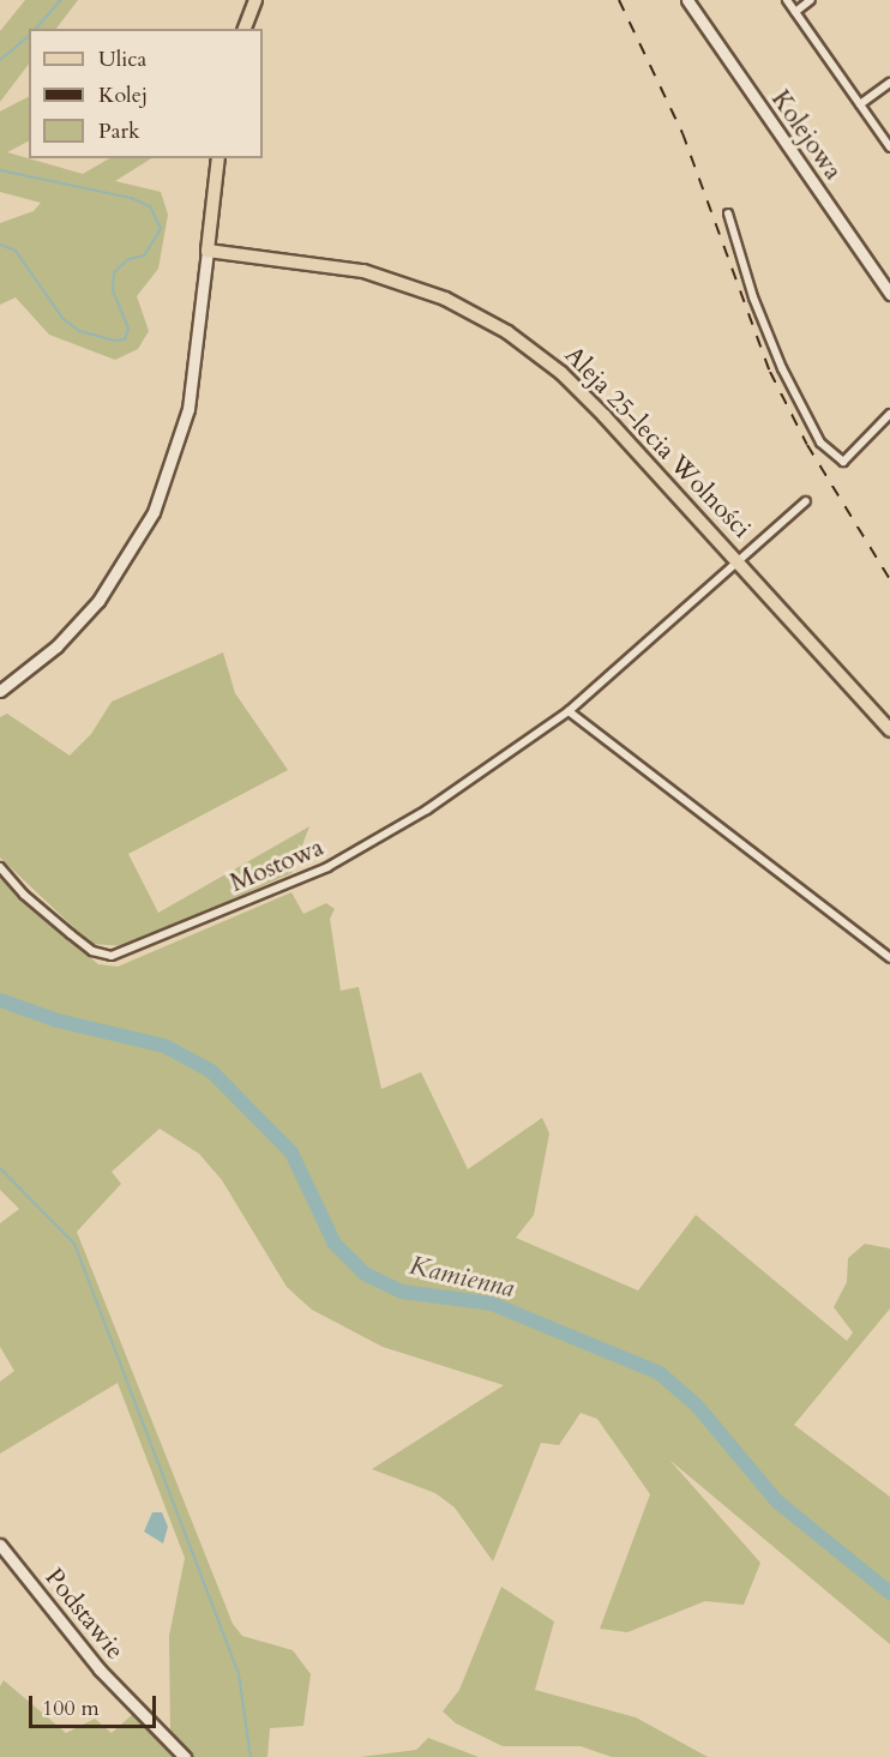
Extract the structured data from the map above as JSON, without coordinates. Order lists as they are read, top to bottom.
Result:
{
  "streets": {
    "main road": ["Aleja 25-lecia Wolności"],
    "street": ["Kolejowa", "Mostowa", "Podstawie"]
  },
  "crossings": [
    ["Aleja 25-lecia Wolności", "Mostowa"]
  ],
  "water": ["Kamienna"],
  "legend": ["Ulica", "Kolej", "Park"],
  "scale_bar": "100 m"
}
